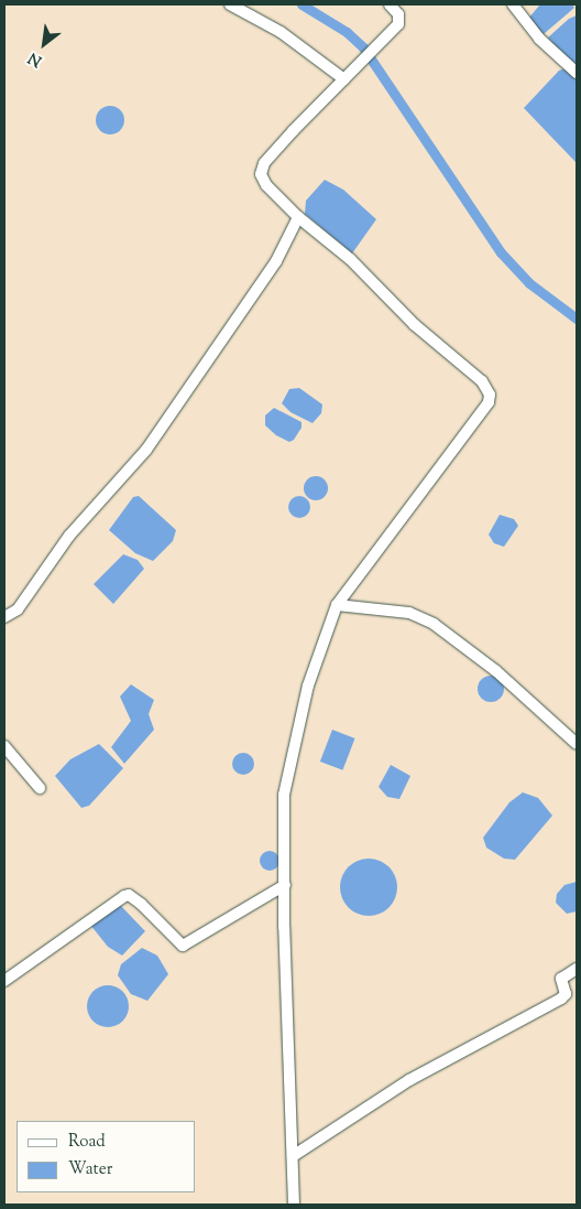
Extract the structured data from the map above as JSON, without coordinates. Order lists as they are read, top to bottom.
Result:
{
  "legend": ["Road", "Water"],
  "north": "bottom left"
}
